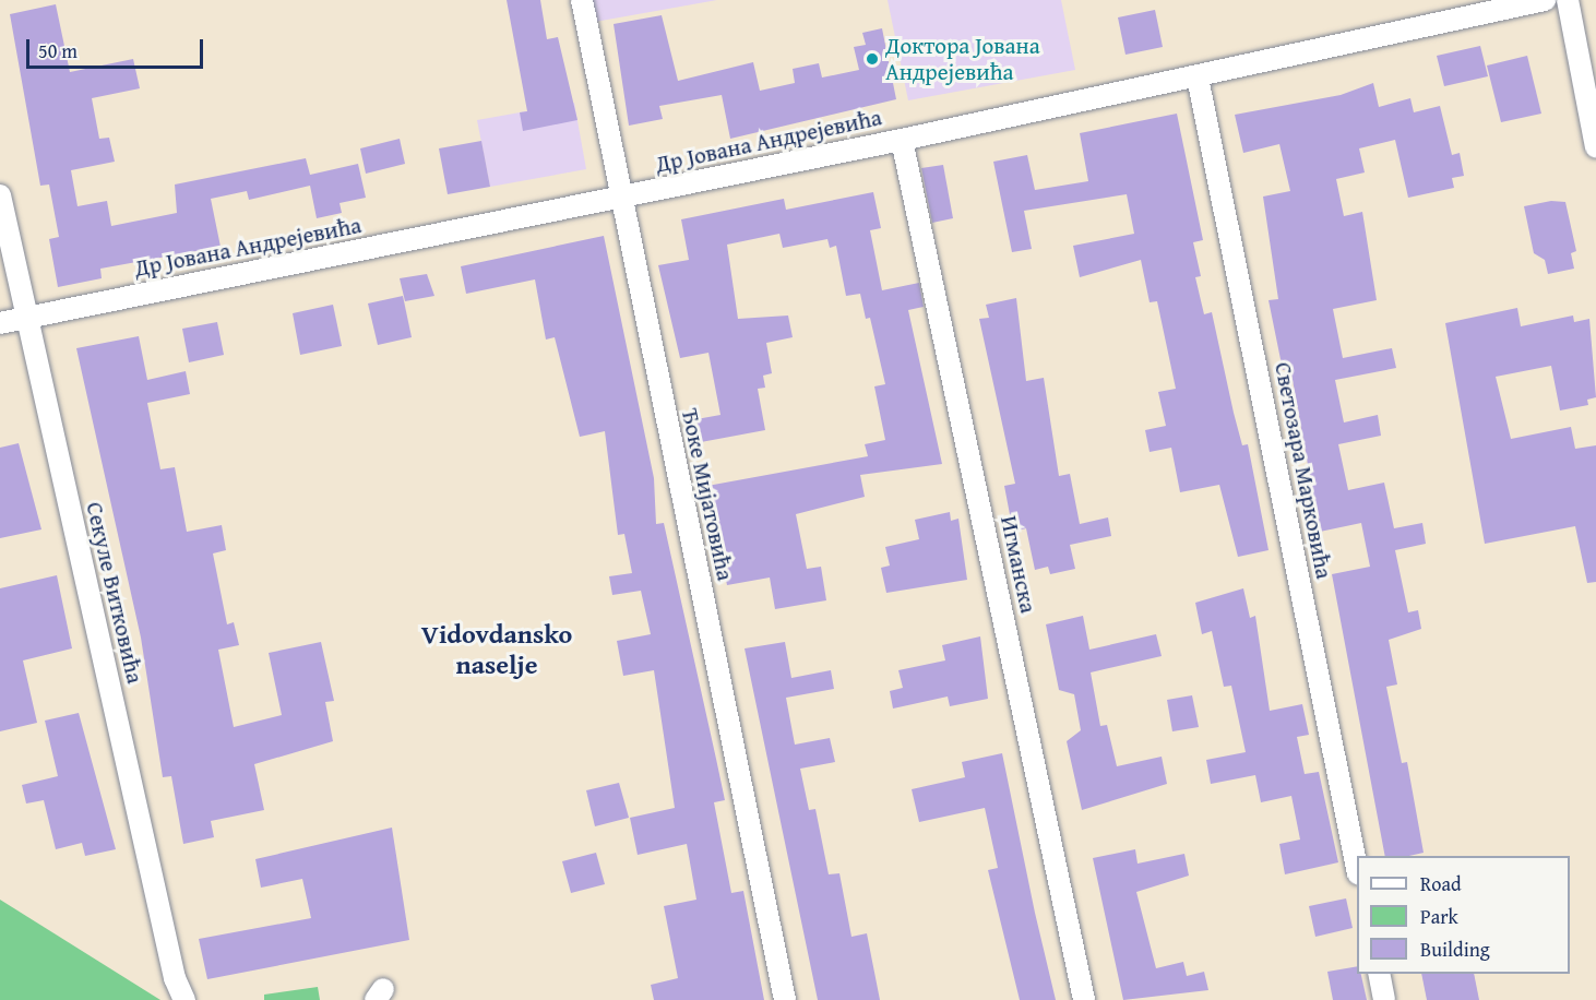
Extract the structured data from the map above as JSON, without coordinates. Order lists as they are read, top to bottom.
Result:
{
  "streets": {
    "street": [
      "Др Јована Андрејевића",
      "Светозара Марковића",
      "Ђоке Мијатовића",
      "Игманска",
      "Секуле Витковића"
    ]
  },
  "crossings": [
    ["Др Јована Андрејевића", "Светозара Марковића"],
    ["Др Јована Андрејевића", "Ђоке Мијатовића"],
    ["Др Јована Андрејевића", "Игманска"],
    ["Др Јована Андрејевића", "Секуле Витковића"]
  ],
  "districts": ["Vidovdansko naselje"],
  "places": ["Доктора Јована Андрејевића"],
  "legend": ["Road", "Park", "Building"],
  "scale_bar": "50 m"
}
